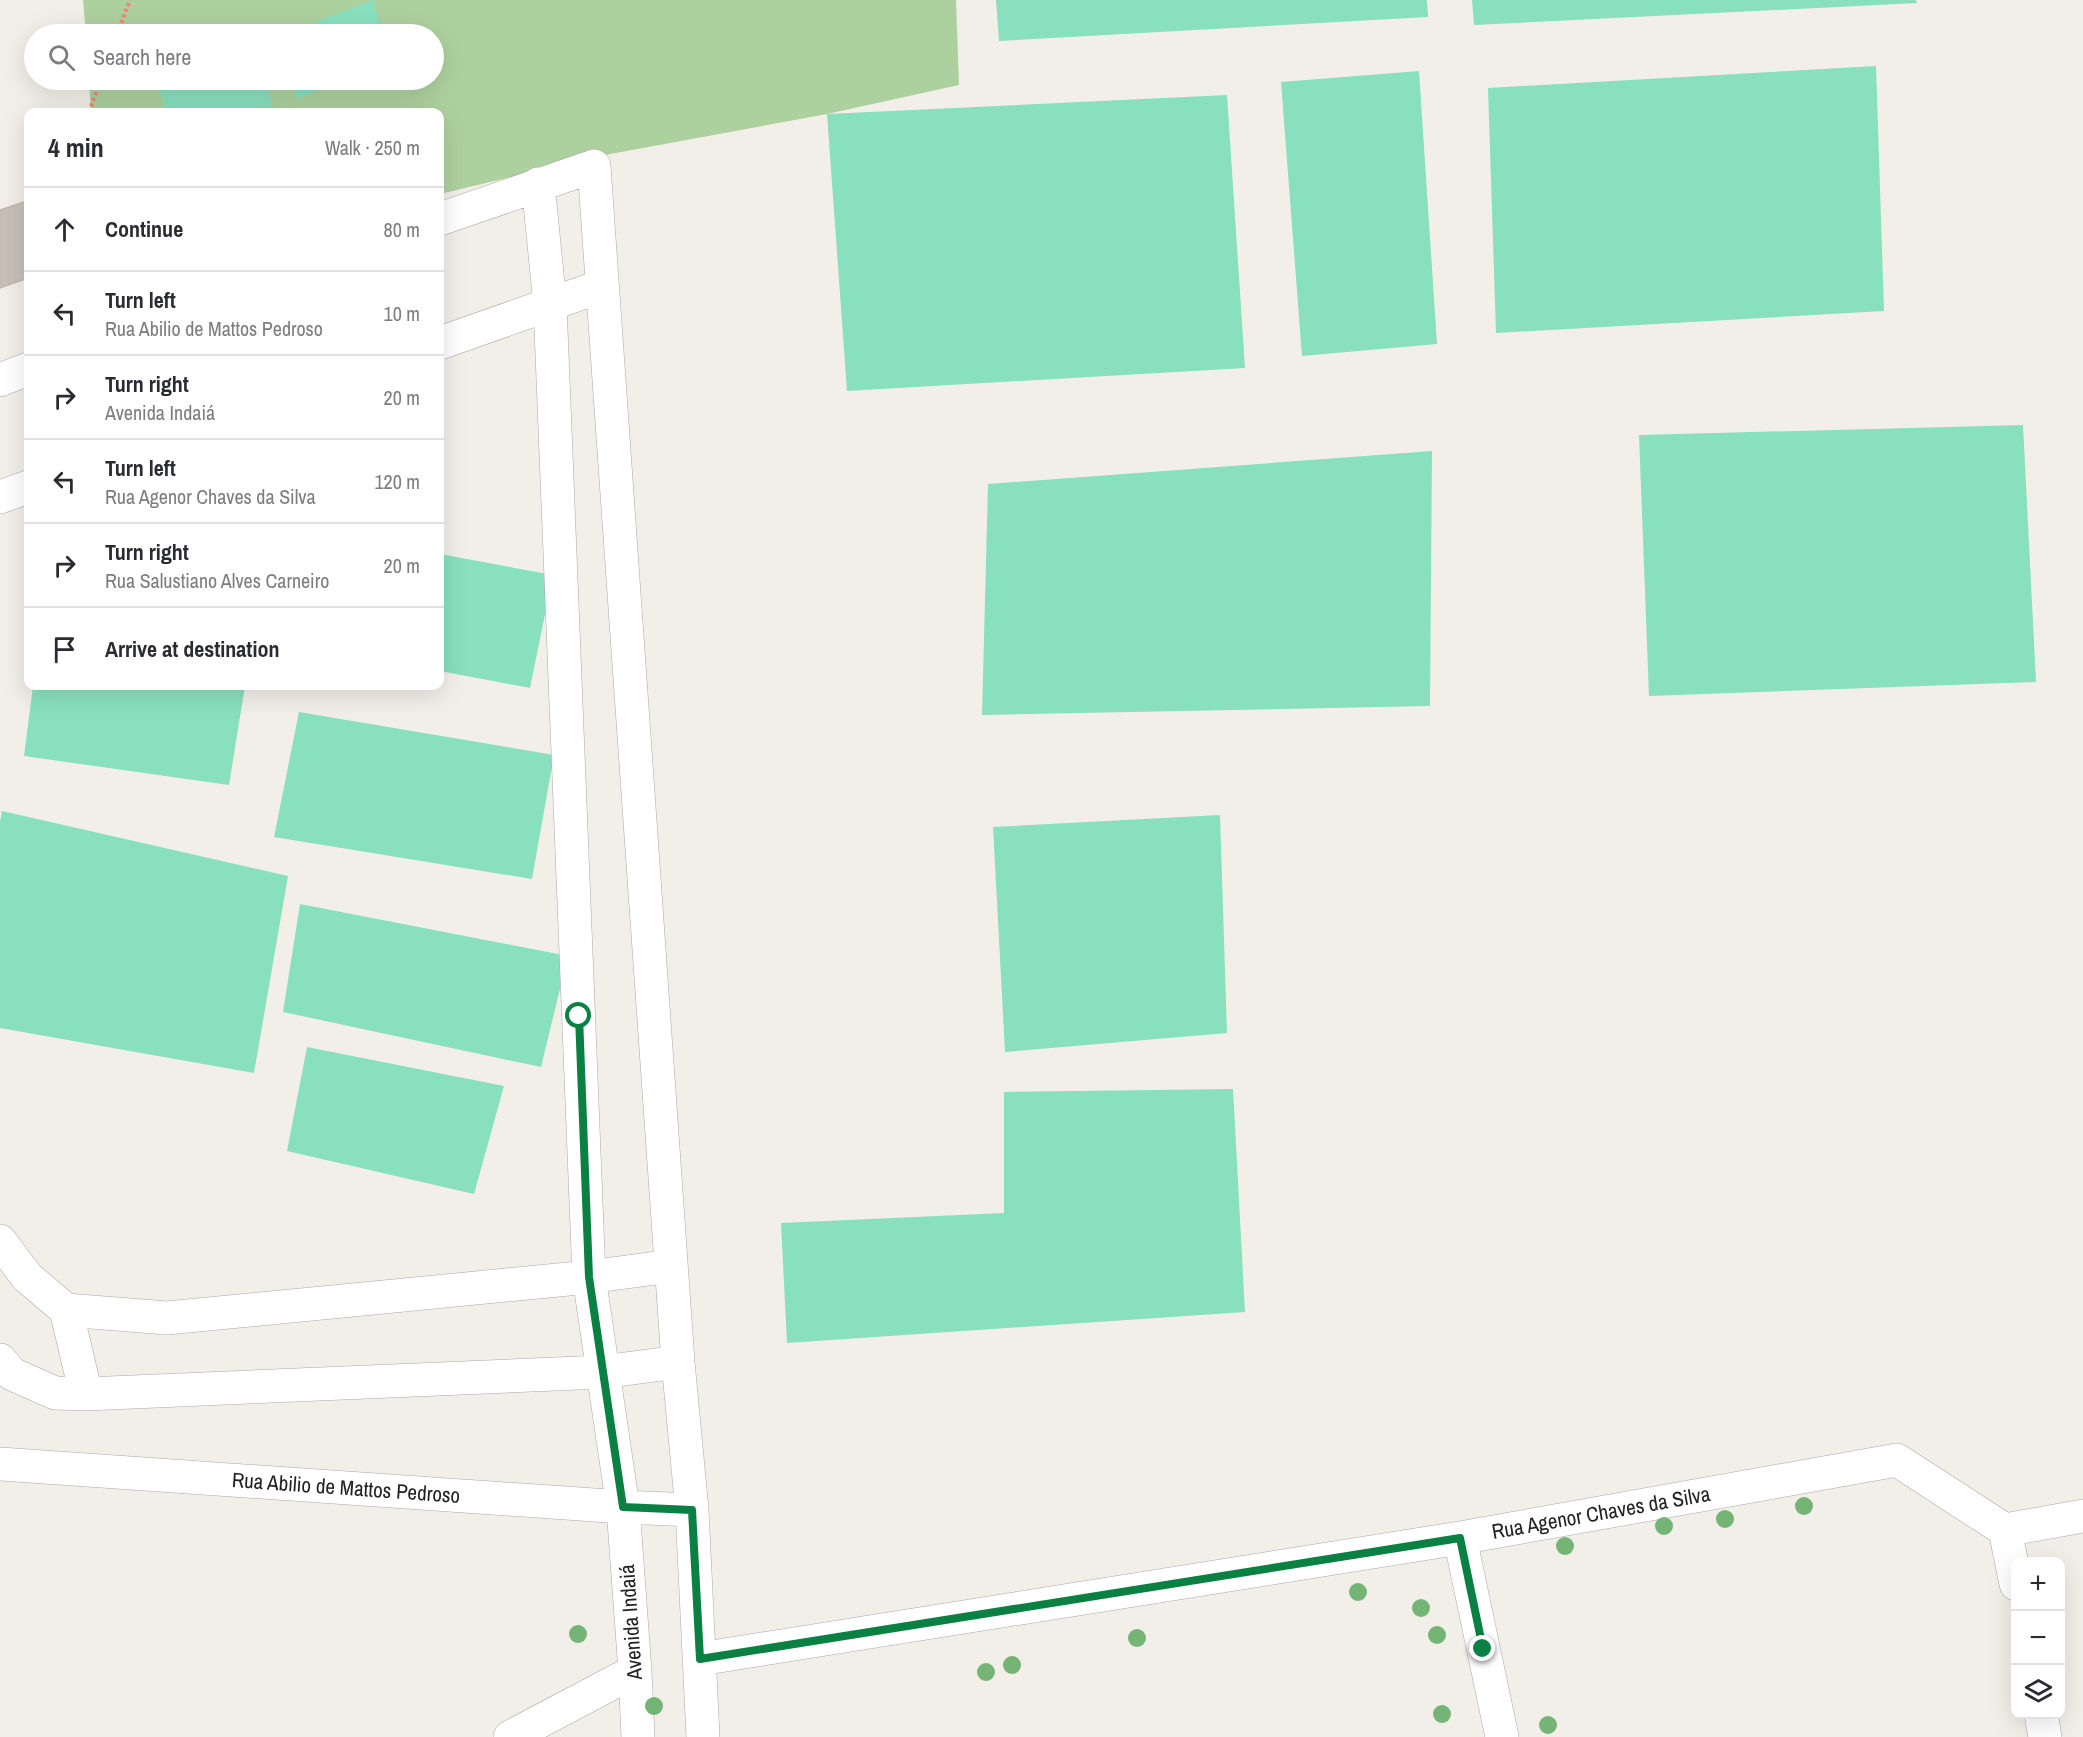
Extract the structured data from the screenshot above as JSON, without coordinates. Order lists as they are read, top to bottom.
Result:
{
  "streets": {
    "street": ["Rua Abilio de Mattos Pedroso", "Rua Agenor Chaves da Silva", "Avenida Indaiá"]
  },
  "crossings": [
    ["Rua Abilio de Mattos Pedroso", "Avenida Indaiá"]
  ],
  "page": {
    "search": "Search here",
    "heading": ["4 min", "Walk · 250 m"],
    "list": [
      ["Continue", "80 m"],
      ["Turn left", "Rua Abilio de Mattos Pedroso", "10 m"],
      ["Turn right", "Avenida Indaiá", "20 m"],
      ["Turn left", "Rua Agenor Chaves da Silva", "120 m"],
      ["Turn right", "Rua Salustiano Alves Carneiro", "20 m"],
      "Arrive at destination"
    ],
    "map_buttons": ["+", "−"]
  }
}
